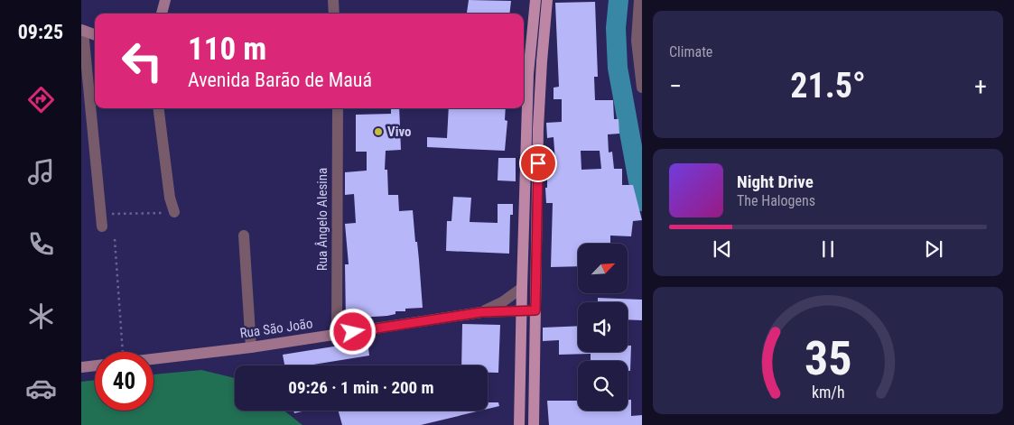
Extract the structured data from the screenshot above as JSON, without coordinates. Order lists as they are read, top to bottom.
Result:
{
  "streets": {
    "street": ["Rua Ângelo Alesina", "Rua São João"]
  },
  "crossings": [
    ["Rua Ângelo Alesina", "Rua São João"]
  ],
  "places": ["Vivo"],
  "north": "top right",
  "page": {
    "tabs": "09:25",
    "tile": "Climate",
    "turn": ["110 m", "Avenida Barão de Mauá"],
    "heat": ["−", "21.5°", "+"],
    "song": ["Night Drive", "The Halogens"],
    "limit": "40",
    "trip": "09:26 · 1 min · 200 m",
    "gauge": ["35", "km/h"]
  }
}
